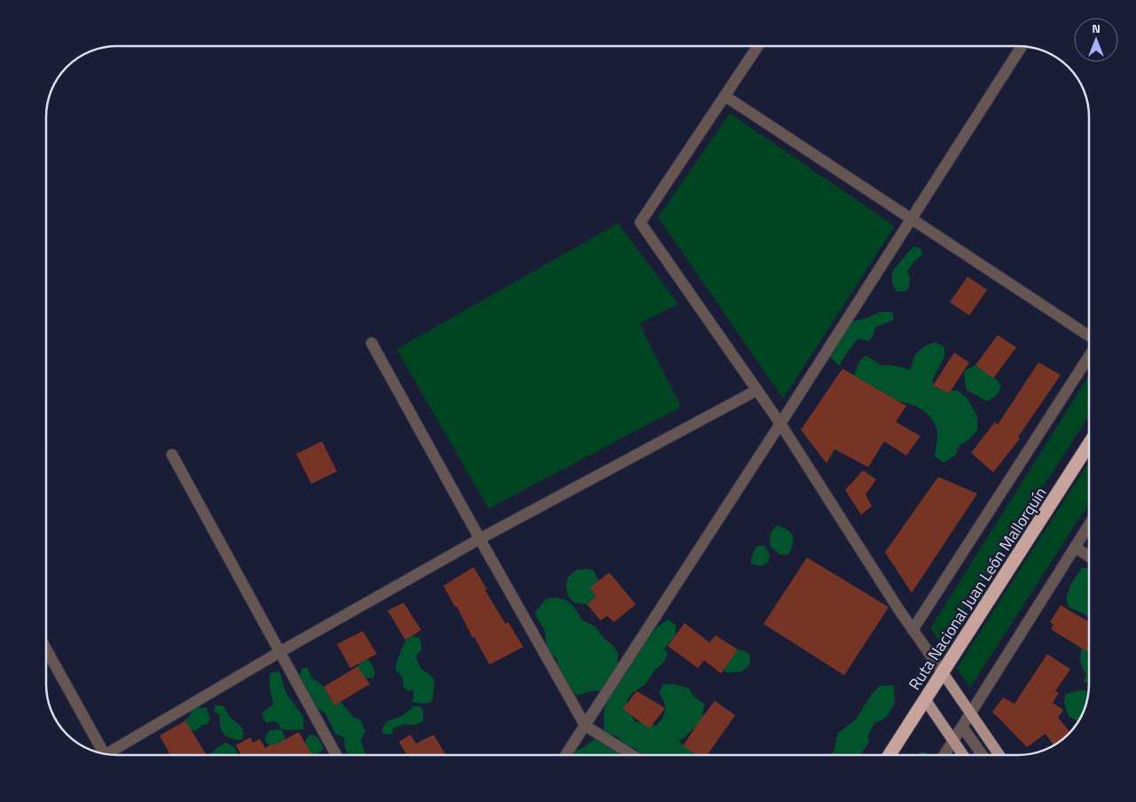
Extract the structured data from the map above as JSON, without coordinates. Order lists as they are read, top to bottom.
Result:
{
  "streets": {
    "highway": ["Ruta Nacional Juan León Mallorquín"]
  },
  "north": "top"
}
